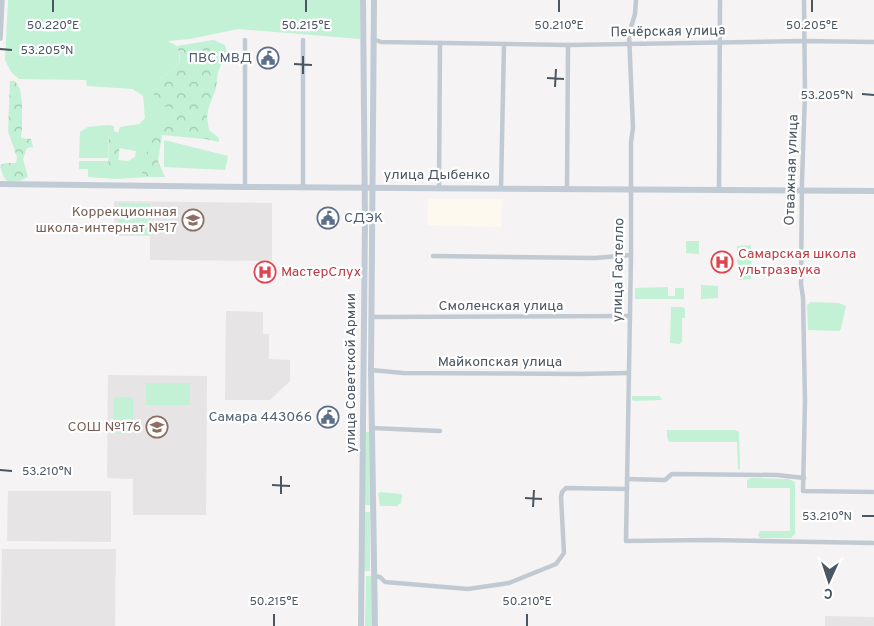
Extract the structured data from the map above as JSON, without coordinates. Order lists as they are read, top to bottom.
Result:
{
  "streets": {
    "main road": ["улица Дыбенко", "улица Советской Армии"],
    "street": [
      "Печёрская улица",
      "Отважная улица",
      "улица Гастелло",
      "Смоленская улица",
      "Майкопская улица"
    ]
  },
  "crossings": [
    ["Печёрская улица", "Отважная улица"],
    ["Печёрская улица", "улица Гастелло"],
    ["Печёрская улица", "улица Советской Армии"],
    ["Отважная улица", "улица Дыбенко"],
    ["улица Дыбенко", "улица Гастелло"],
    ["улица Дыбенко", "улица Советской Армии"],
    ["улица Гастелло", "Смоленская улица"],
    ["улица Гастелло", "Майкопская улица"],
    ["Смоленская улица", "улица Советской Армии"],
    ["Майкопская улица", "улица Советской Армии"]
  ],
  "places": {
    "public building": ["ПВС МВД", "СДЭК", "Самара 443066"],
    "school or university": ["Коррекционная школа-интернат №17", "СОШ №176"],
    "hospital": ["Самарская школа ультразвука", "МастерСлух"]
  },
  "north": "bottom",
  "coordinates": [
    "50.220°E",
    "50.215°E",
    "50.210°E",
    "50.205°E",
    "53.205°N",
    "53.210°N"
  ]
}
